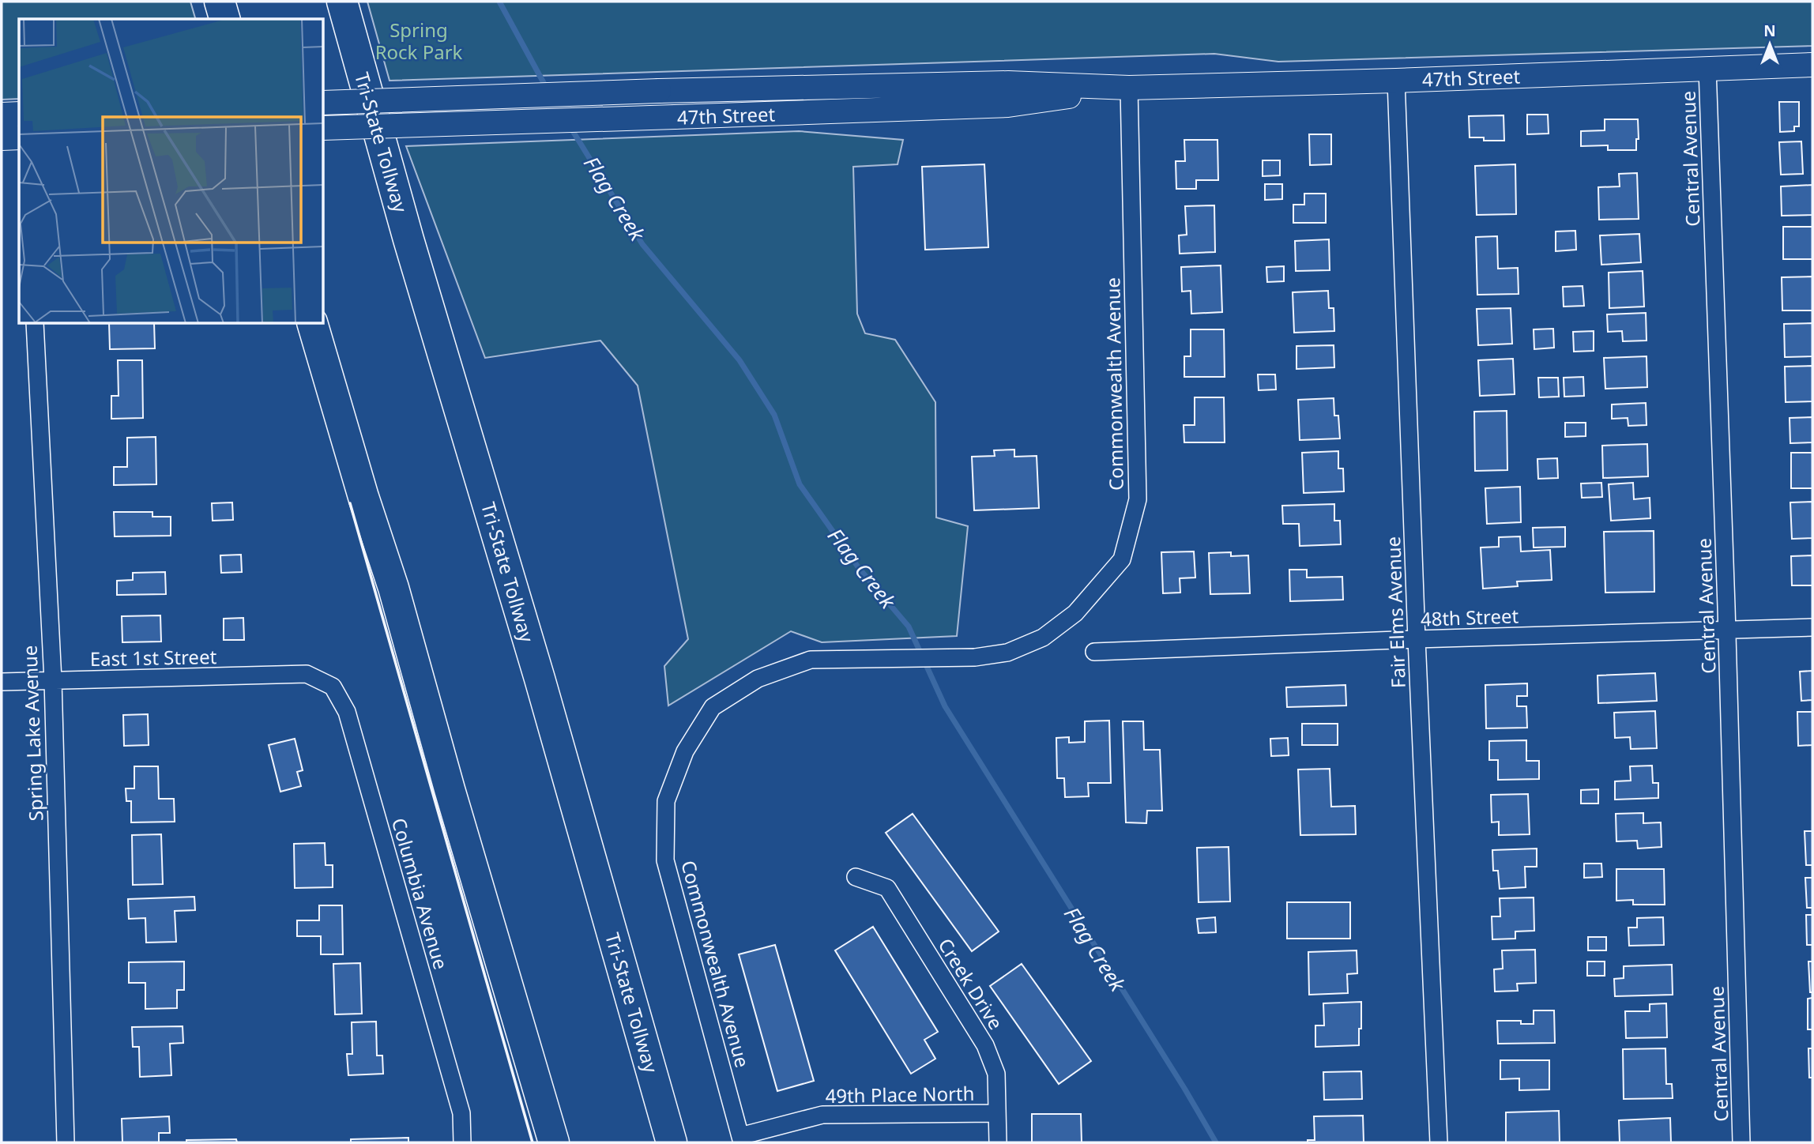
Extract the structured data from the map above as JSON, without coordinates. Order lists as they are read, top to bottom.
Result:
{
  "streets": {
    "highway": ["Tri-State Tollway"],
    "main road": ["47th Street"],
    "street": [
      "Central Avenue",
      "Commonwealth Avenue",
      "Fair Elms Avenue",
      "48th Street",
      "East 1st Street",
      "Spring Lake Avenue",
      "Columbia Avenue",
      "Creek Drive",
      "49th Place North"
    ]
  },
  "crossings": [
    ["47th Street", "Central Avenue"],
    ["47th Street", "Commonwealth Avenue"],
    ["47th Street", "Fair Elms Avenue"],
    ["Central Avenue", "48th Street"],
    ["Commonwealth Avenue", "49th Place North"],
    ["Fair Elms Avenue", "48th Street"],
    ["East 1st Street", "Spring Lake Avenue"],
    ["East 1st Street", "Columbia Avenue"],
    ["Creek Drive", "49th Place North"]
  ],
  "water": ["Flag Creek"],
  "parks": ["Spring Rock Park"],
  "north": "top"
}
